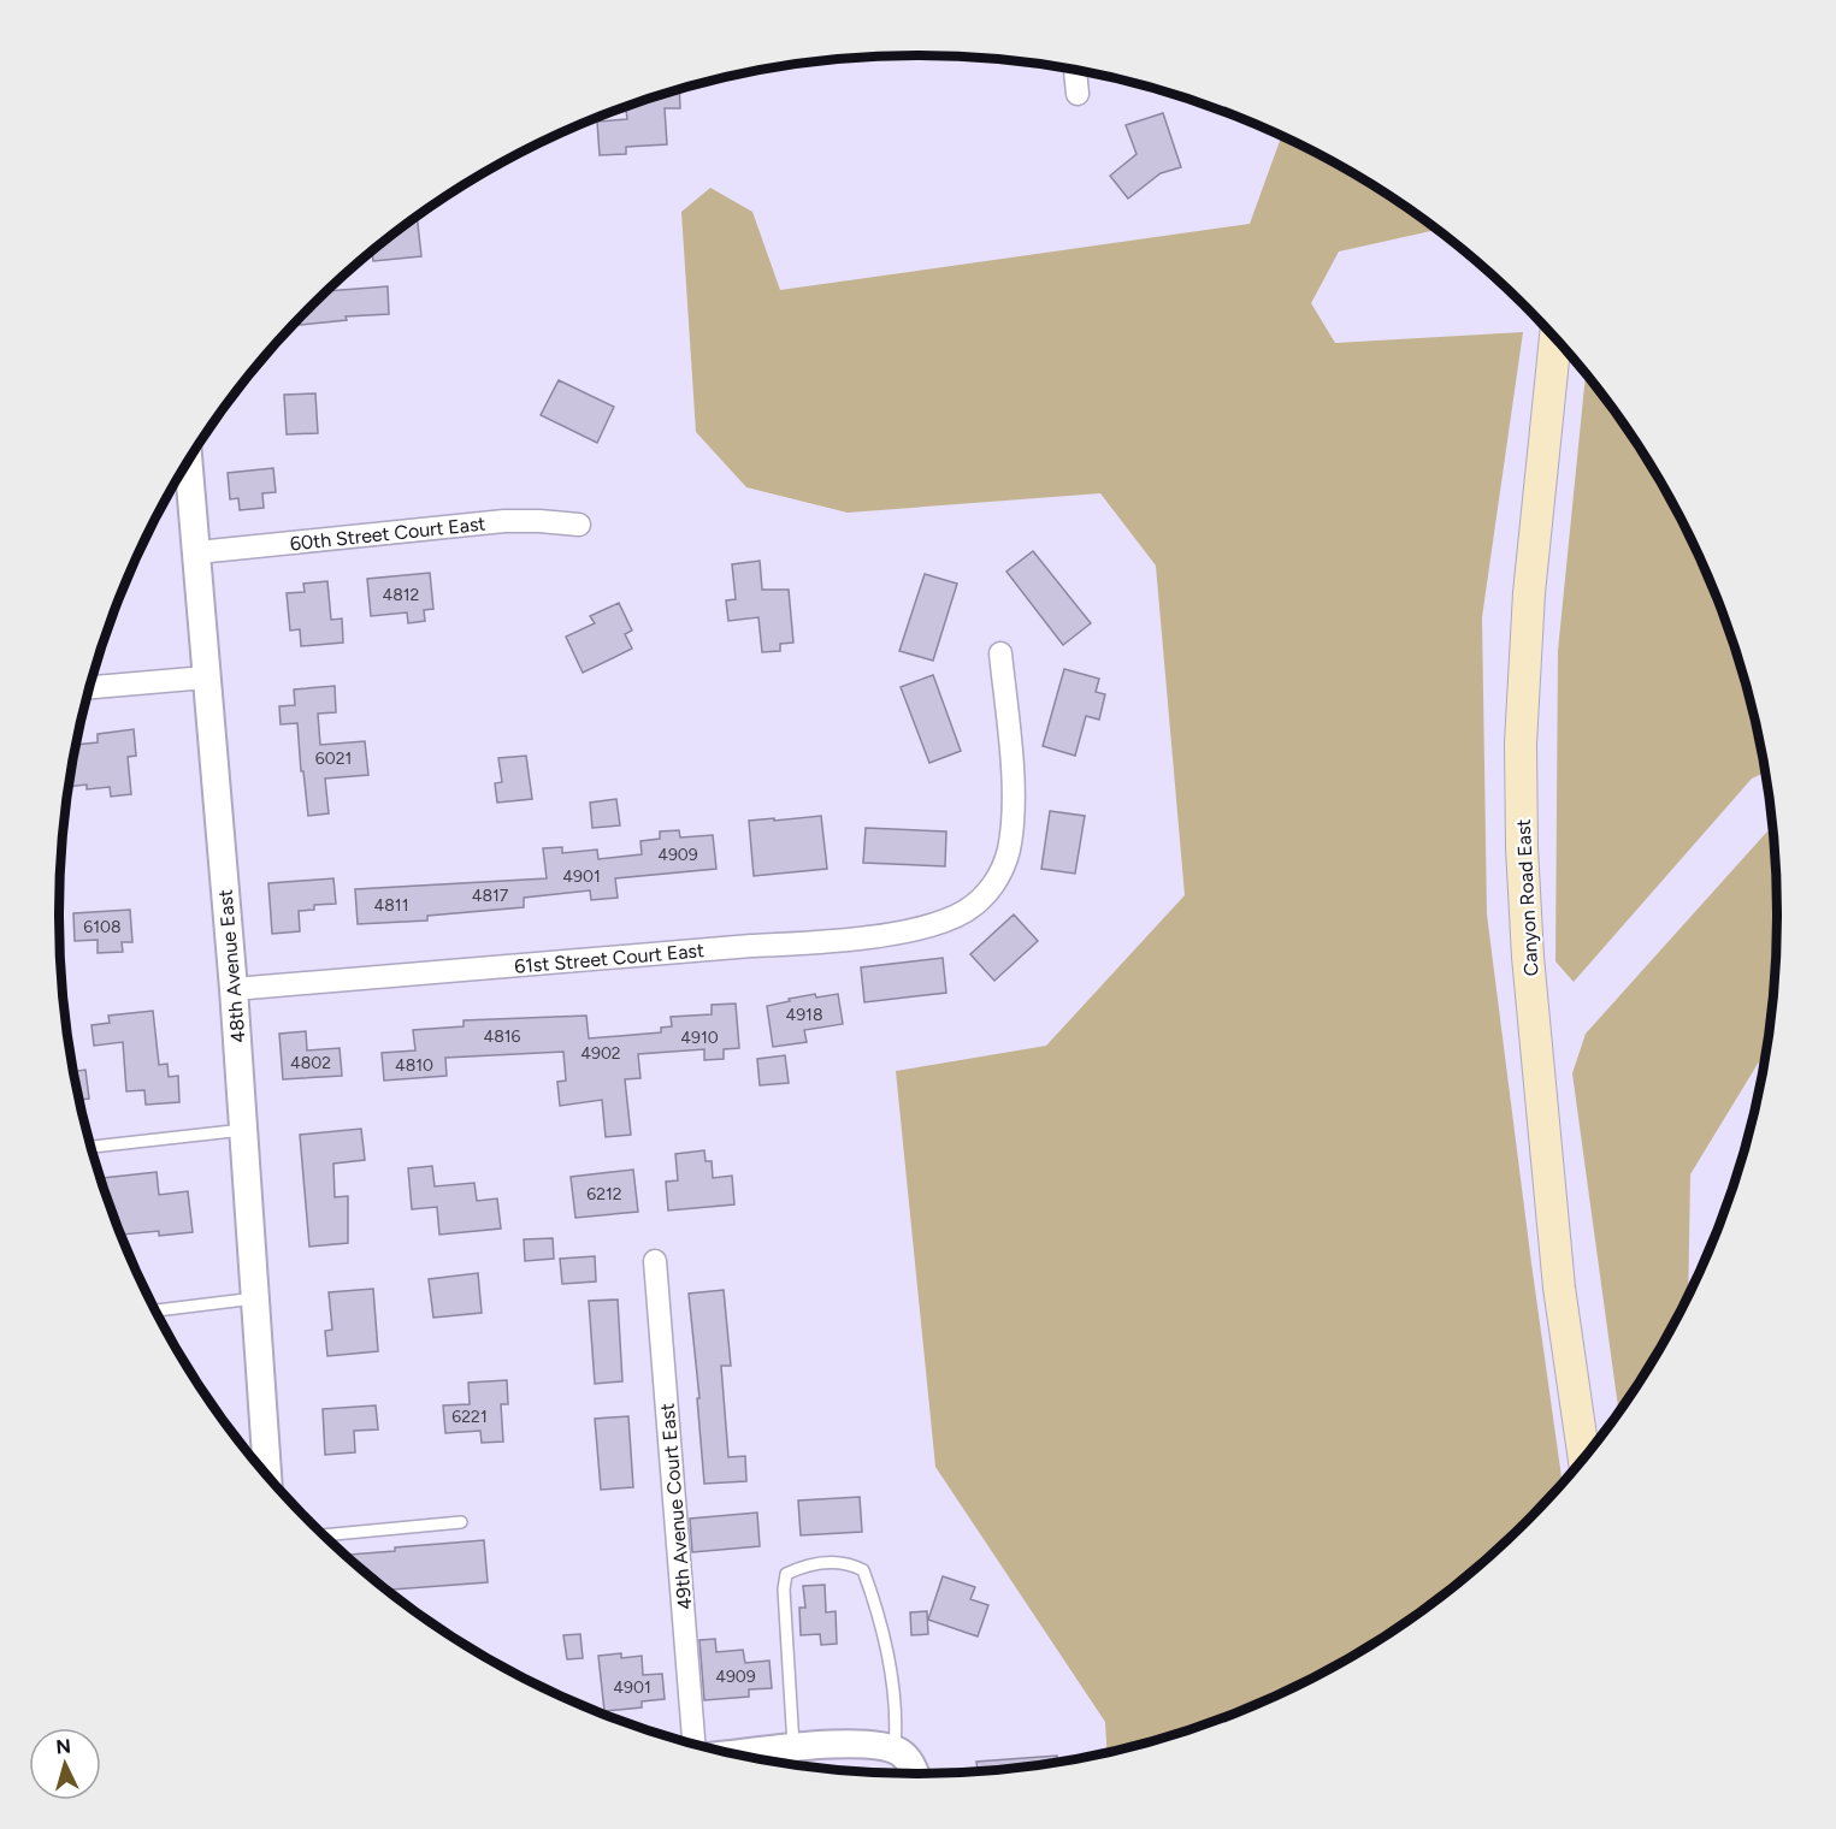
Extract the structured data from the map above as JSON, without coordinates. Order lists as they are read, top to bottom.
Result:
{
  "streets": {
    "main road": ["Canyon Road East"],
    "street": [
      "60th Street Court East",
      "61st Street Court East",
      "48th Avenue East",
      "49th Avenue Court East"
    ]
  },
  "crossings": [
    ["60th Street Court East", "48th Avenue East"],
    ["61st Street Court East", "48th Avenue East"]
  ],
  "house_numbers": [
    "4812",
    "6021",
    "4909",
    "4901",
    "4817",
    "4811",
    "6108",
    "4918",
    "4816",
    "4910",
    "4902",
    "4802",
    "4810",
    "6212",
    "6221",
    "4909",
    "4901"
  ],
  "north": "top"
}
